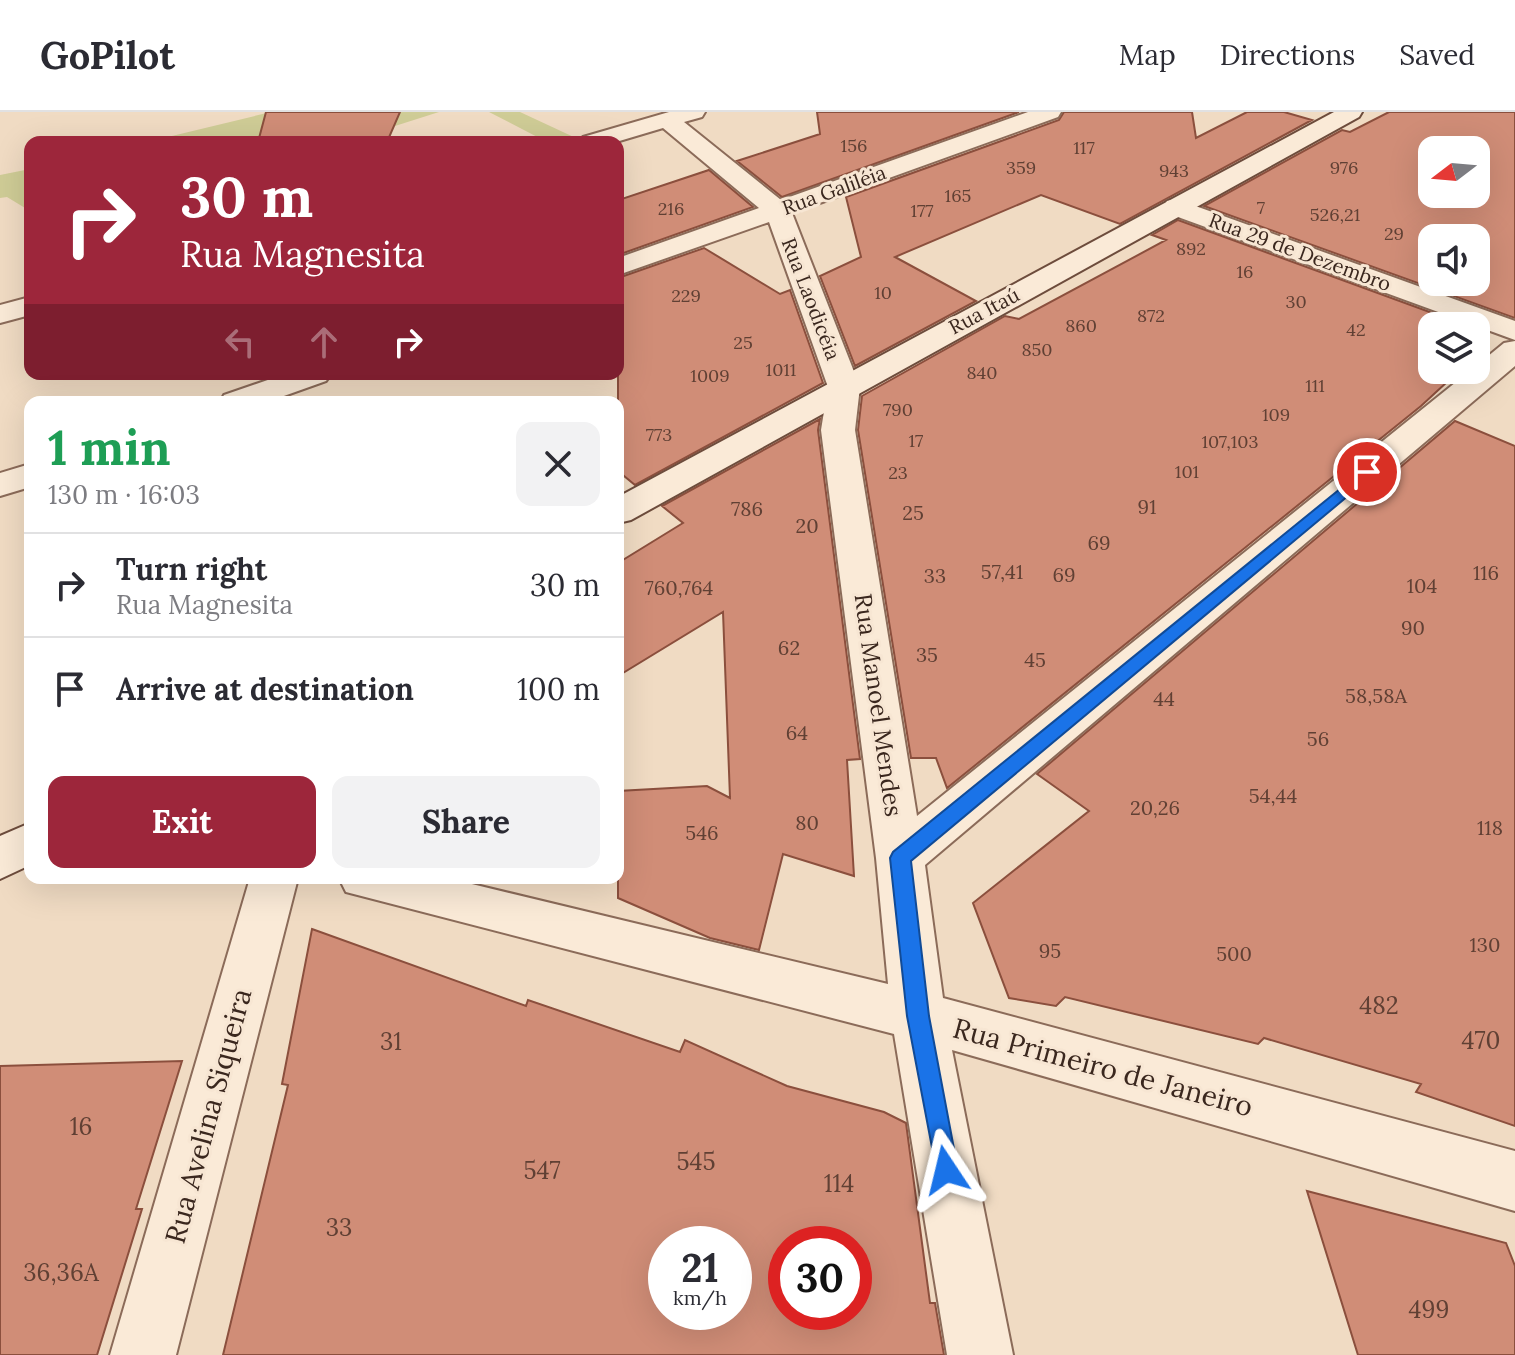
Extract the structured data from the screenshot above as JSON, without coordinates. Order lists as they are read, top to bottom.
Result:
{
  "streets": {
    "street": [
      "Rua Galiléia",
      "Rua 29 de Dezembro",
      "Rua Laodicéia",
      "Rua Itaú",
      "Rua Manoel Mendes",
      "Rua Primeiro de Janeiro",
      "Rua Avelina Siqueira"
    ]
  },
  "crossings": [
    ["Rua Galiléia", "Rua Laodicéia"],
    ["Rua 29 de Dezembro", "Rua Itaú"],
    ["Rua Laodicéia", "Rua Itaú"],
    ["Rua Laodicéia", "Rua Manoel Mendes"],
    ["Rua Itaú", "Rua Manoel Mendes"],
    ["Rua Manoel Mendes", "Rua Primeiro de Janeiro"]
  ],
  "house_numbers": [
    "156",
    "117",
    "359",
    "976",
    "943",
    "165",
    "7",
    "216",
    "177",
    "526,21",
    "29",
    "892",
    "16",
    "10",
    "229",
    "30",
    "872",
    "860",
    "42",
    "25",
    "850",
    "1011",
    "840",
    "1009",
    "111",
    "790",
    "109",
    "773",
    "17",
    "107,103",
    "101",
    "23",
    "91",
    "786",
    "25",
    "20",
    "69",
    "57,41",
    "116",
    "69",
    "33",
    "104",
    "760,764",
    "90",
    "62",
    "35",
    "45",
    "58,58A",
    "44",
    "64",
    "56",
    "54,44",
    "20,26",
    "80",
    "118",
    "546",
    "130",
    "95",
    "500",
    "482",
    "470",
    "31",
    "16",
    "545",
    "547",
    "114",
    "33",
    "36,36A",
    "499"
  ],
  "north": "left",
  "page": {
    "header": "GoPilot",
    "nav": ["Map", "Directions", "Saved"],
    "turn": ["30 m", "Rua Magnesita"],
    "heading": ["1 min", "130 m · 16:03"],
    "list": [
      {
        "name": "Turn right",
        "note": "Rua Magnesita",
        "value": "30 m"
      },
      {
        "name": "Arrive at destination",
        "value": "100 m"
      }
    ],
    "buttons": ["Exit", "Share"],
    "speed": "21 km/h",
    "limit": "30"
  }
}
